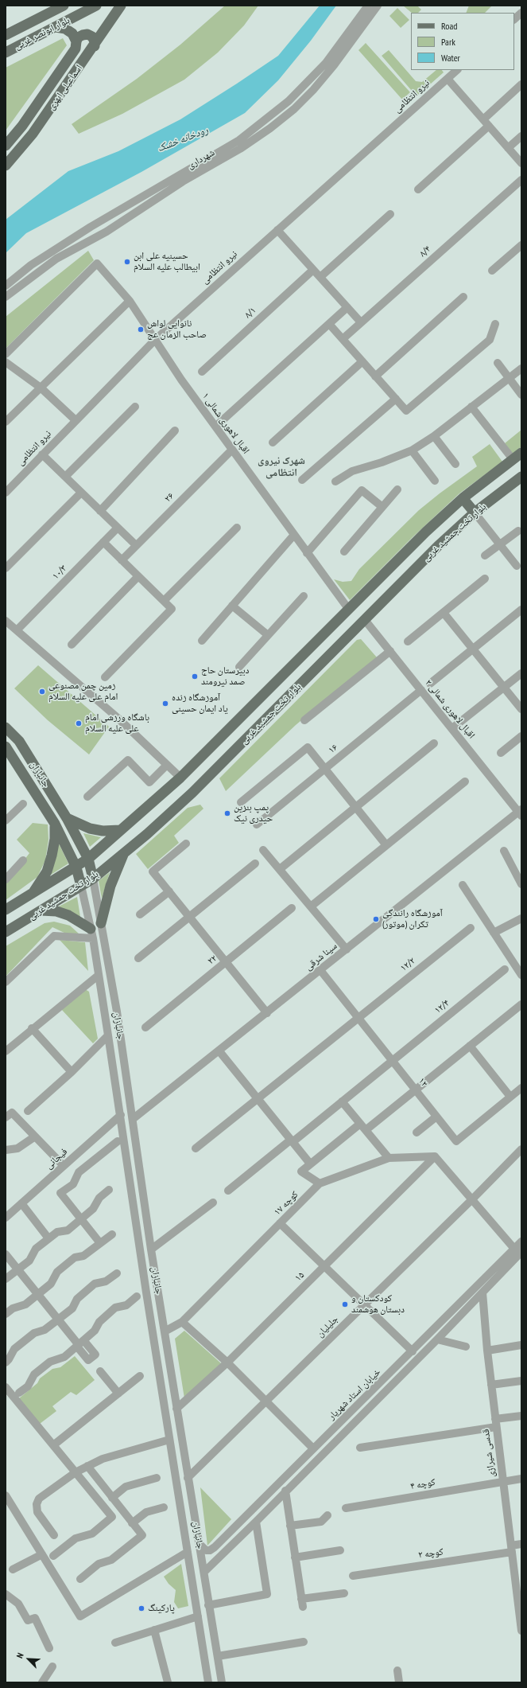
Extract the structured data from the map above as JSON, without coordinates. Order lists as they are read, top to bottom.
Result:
{
  "streets": {
    "main road": [
      "بلوار ابونصر غربی",
      "اسماعیلی ابهری",
      "بلوار تخت جمشید غربی",
      "جانبازان"
    ],
    "street": [
      "نیرو انتظامی",
      "شهرداری",
      "۸/۴",
      "۸/۱",
      "اقبال لاهوری شمالی ۱",
      "۲۶",
      "۱۰/۳",
      "اقبال لاهوری شمالی ۲",
      "۱۶",
      "سینا شرقی",
      "۲۲",
      "۱۲/۲",
      "۱۲/۴",
      "۱۲",
      "فیجانی",
      "کوچه ۱۷",
      "۱۵",
      "جلیلیان",
      "خیابان استاد شهریار",
      "قدسی شیرازی",
      "کوچه ۴",
      "کوچه ۲"
    ]
  },
  "crossings": [
    ["نیرو انتظامی", "اقبال لاهوری شمالی ۱"],
    ["اقبال لاهوری شمالی ۱", "۲۶"],
    ["اقبال لاهوری شمالی ۱", "بلوار تخت جمشید غربی"],
    ["بلوار تخت جمشید غربی", "اقبال لاهوری شمالی ۲"],
    ["بلوار تخت جمشید غربی", "جانبازان"],
    ["اقبال لاهوری شمالی ۲", "۱۶"],
    ["اقبال لاهوری شمالی ۲", "سینا شرقی"],
    ["جانبازان", "سینا شرقی"],
    ["جانبازان", "فیجانی"],
    ["جانبازان", "کوچه ۱۷"],
    ["جانبازان", "۱۵"],
    ["جانبازان", "جلیلیان"],
    ["جانبازان", "خیابان استاد شهریار"],
    ["سینا شرقی", "۱۲"],
    ["۱۲/۲", "۱۲"],
    ["۱۲/۴", "۱۲"],
    ["کوچه ۱۷", "۱۵"],
    ["خیابان استاد شهریار", "قدسی شیرازی"],
    ["قدسی شیرازی", "کوچه ۴"],
    ["قدسی شیرازی", "کوچه ۲"]
  ],
  "districts": ["شهرک نیروی انتظامی"],
  "water": ["رودخانه خشک"],
  "places": [
    "حسینیه علی ابن ابیطالب علیه السلام",
    "نانوایی لواش صاحب الزمان عج",
    "دبیرستان حاج صمد نیرومند",
    "زمین چمن مصنوعی امام علی علیه السلام",
    "آموزشگاه زنده یاد ایمان حسینی",
    "باشگاه ورزشی امام علی علیه السلام",
    "پمپ بنزین حیدری نیک",
    "آموزشگاه رانندگی تکران (موتور)",
    "کودکستان و دبستان هوشمند",
    "پارکینگ"
  ],
  "legend": ["Road", "Park", "Water"],
  "north": "top left"
}
